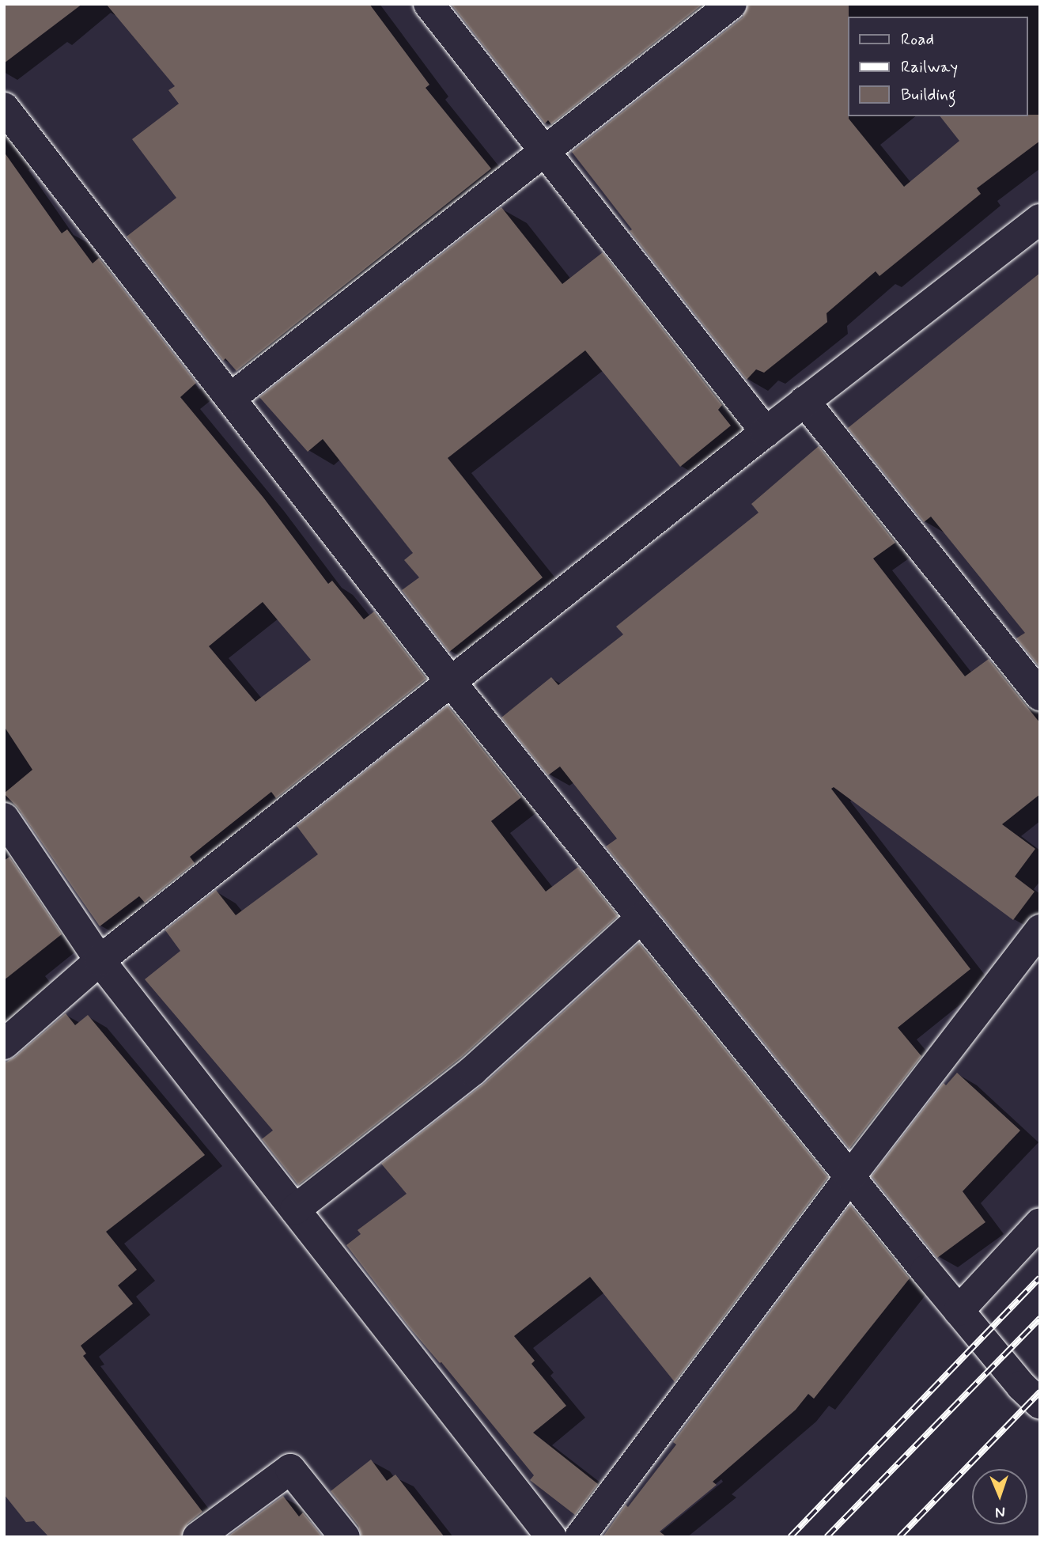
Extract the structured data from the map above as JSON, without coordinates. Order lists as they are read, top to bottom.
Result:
{
  "legend": ["Road", "Railway", "Building"],
  "north": "bottom"
}
